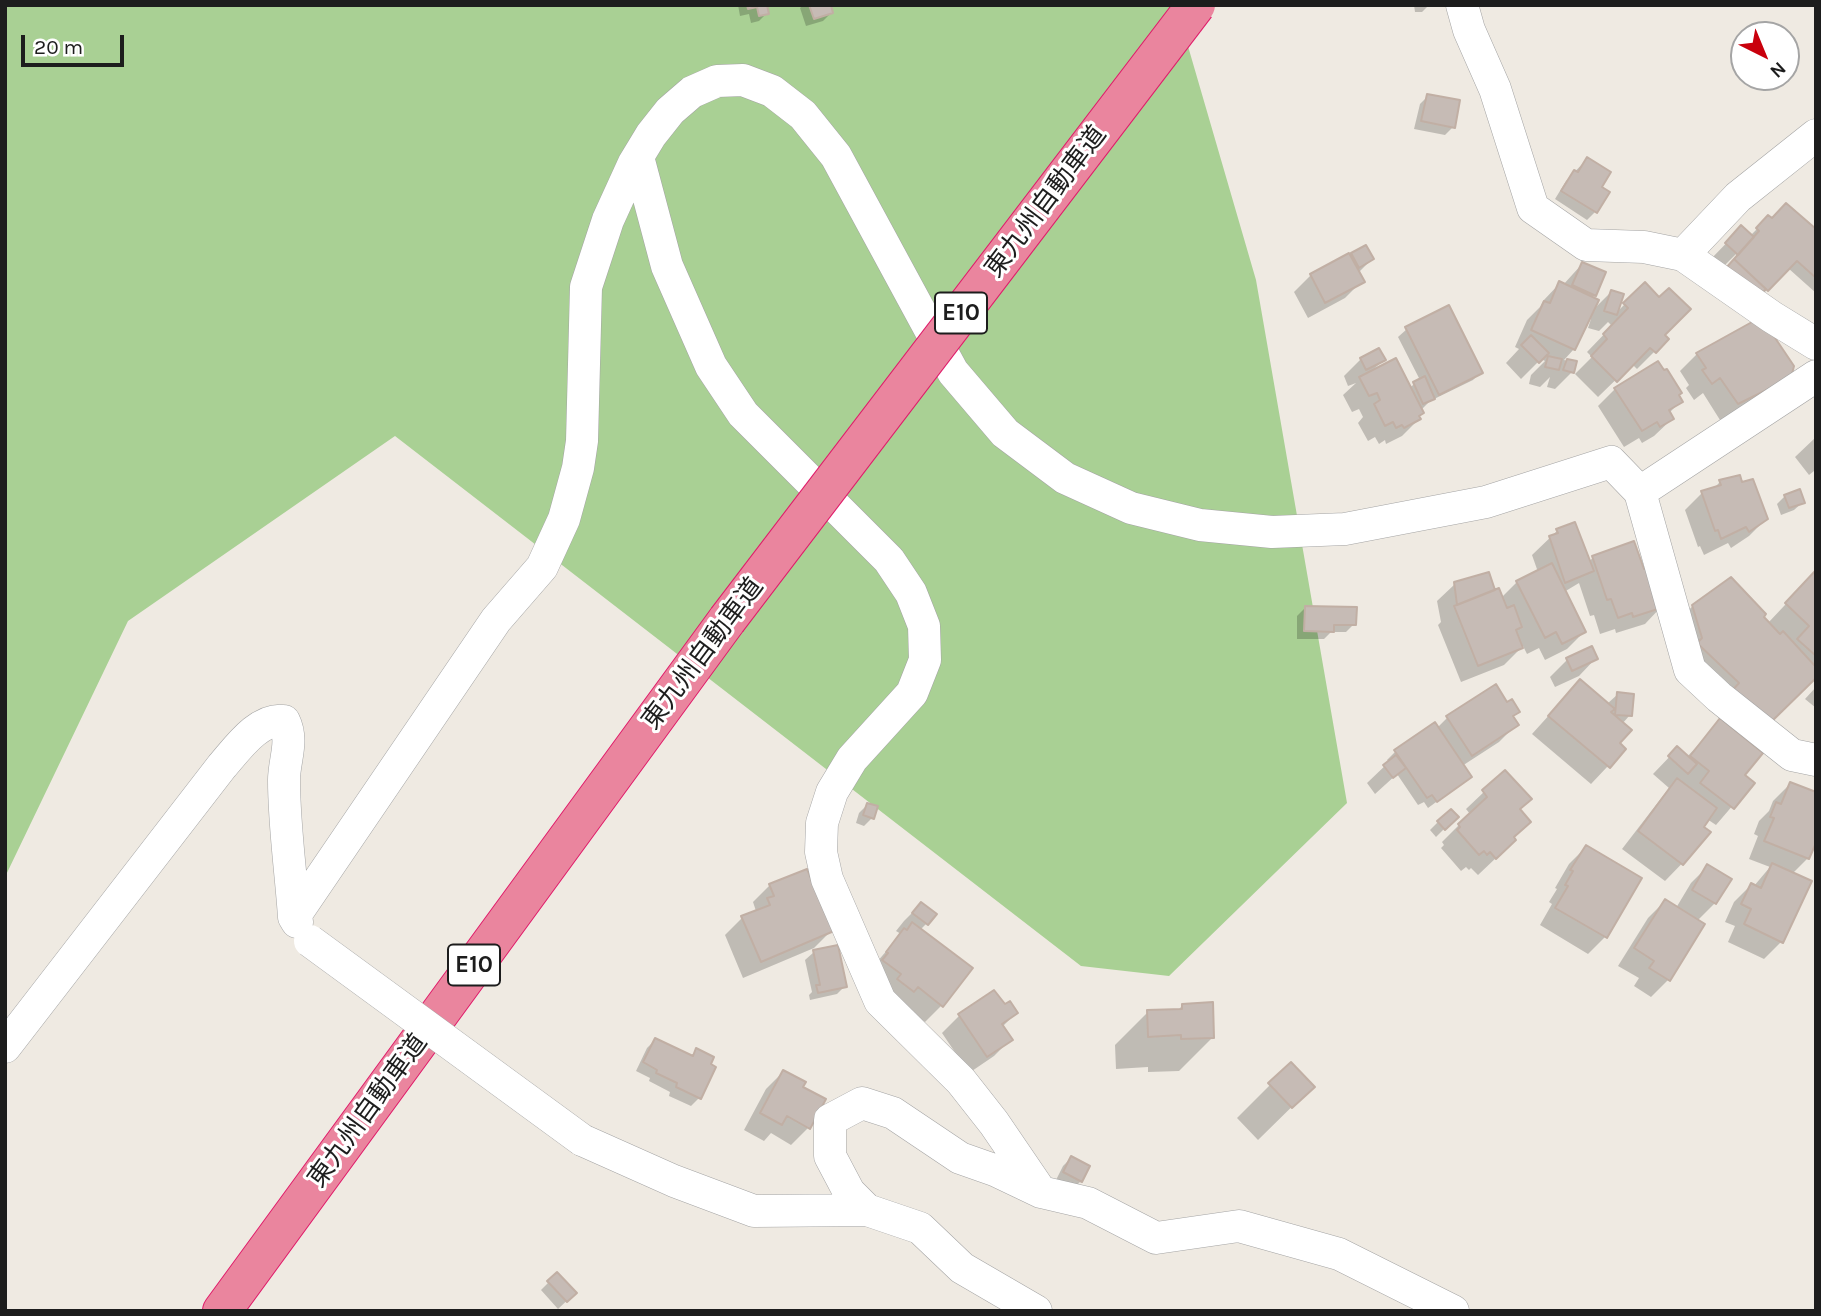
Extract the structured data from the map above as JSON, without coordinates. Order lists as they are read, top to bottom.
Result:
{
  "streets": {
    "highway": ["東九州自動車道", "E10"]
  },
  "scale_bar": "20 m",
  "north": "bottom right"
}
